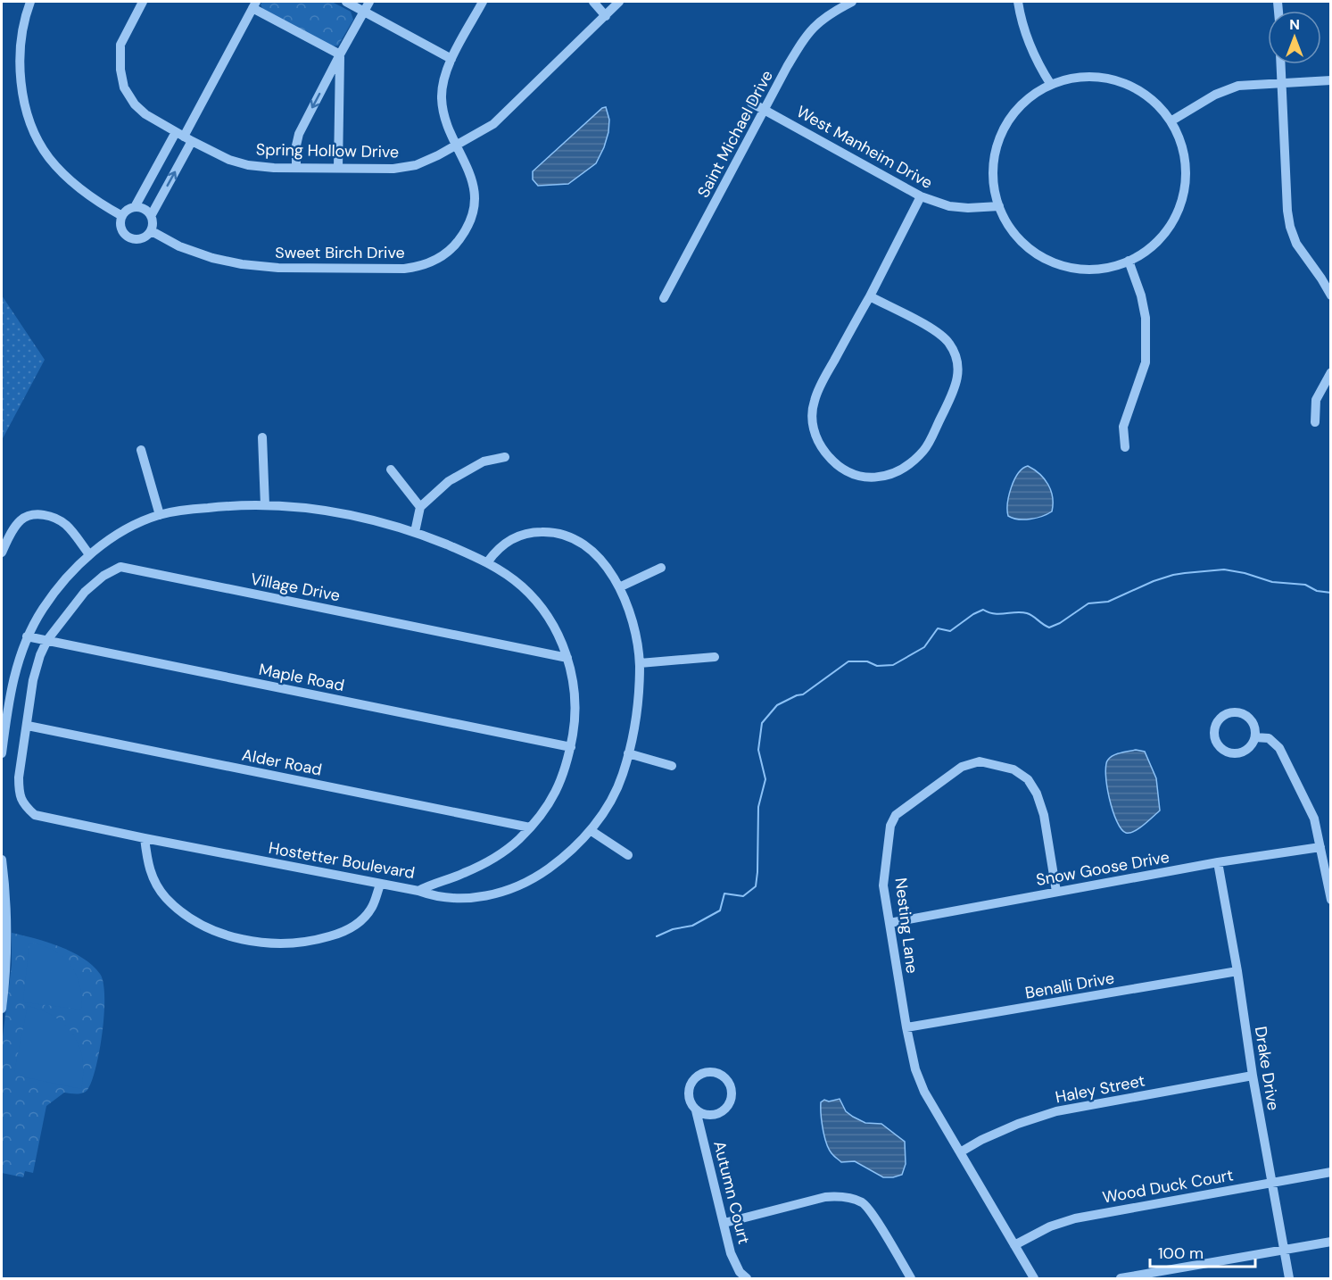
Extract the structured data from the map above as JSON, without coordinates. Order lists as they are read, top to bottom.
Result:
{
  "streets": {
    "street": [
      "Saint Michael Drive",
      "West Manheim Drive",
      "Spring Hollow Drive",
      "Sweet Birch Drive",
      "Village Drive",
      "Maple Road",
      "Alder Road",
      "Hostetter Boulevard",
      "Snow Goose Drive",
      "Nesting Lane",
      "Benalli Drive",
      "Drake Drive",
      "Haley Street",
      "Wood Duck Court",
      "Autumn Court"
    ]
  },
  "crossings": [
    ["Saint Michael Drive", "West Manheim Drive"],
    ["Spring Hollow Drive", "Sweet Birch Drive"],
    ["Village Drive", "Maple Road"],
    ["Village Drive", "Alder Road"],
    ["Village Drive", "Hostetter Boulevard"],
    ["Maple Road", "Hostetter Boulevard"],
    ["Alder Road", "Hostetter Boulevard"],
    ["Snow Goose Drive", "Nesting Lane"],
    ["Snow Goose Drive", "Drake Drive"],
    ["Nesting Lane", "Benalli Drive"],
    ["Nesting Lane", "Haley Street"],
    ["Nesting Lane", "Wood Duck Court"],
    ["Benalli Drive", "Drake Drive"],
    ["Drake Drive", "Haley Street"],
    ["Drake Drive", "Wood Duck Court"]
  ],
  "scale_bar": "100 m",
  "north": "top"
}
